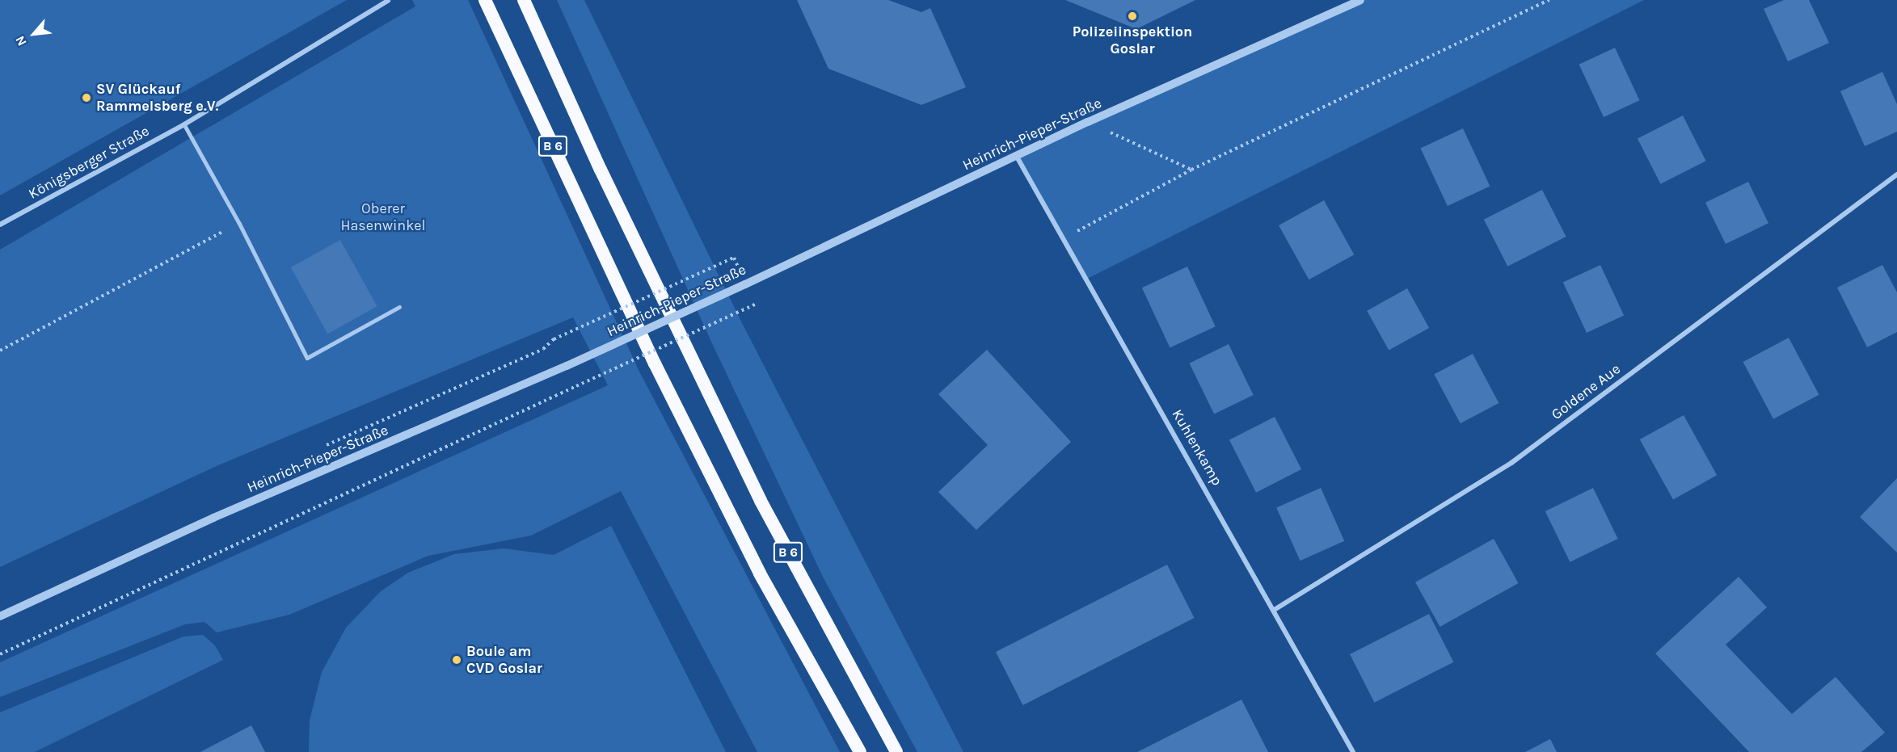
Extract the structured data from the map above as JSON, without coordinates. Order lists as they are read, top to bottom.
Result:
{
  "streets": {
    "highway": ["B 6"],
    "street": [
      "Heinrich-Pieper-Straße",
      "Königsberger Straße",
      "Goldene Aue",
      "Kuhlenkamp"
    ]
  },
  "crossings": [
    ["Heinrich-Pieper-Straße", "Kuhlenkamp"],
    ["Goldene Aue", "Kuhlenkamp"]
  ],
  "parks": ["Oberer Hasenwinkel"],
  "places": ["Polizeiinspektion Goslar", "SV Glückauf Rammelsberg e.V.", "Boule am CVD Goslar"],
  "north": "bottom left"
}
